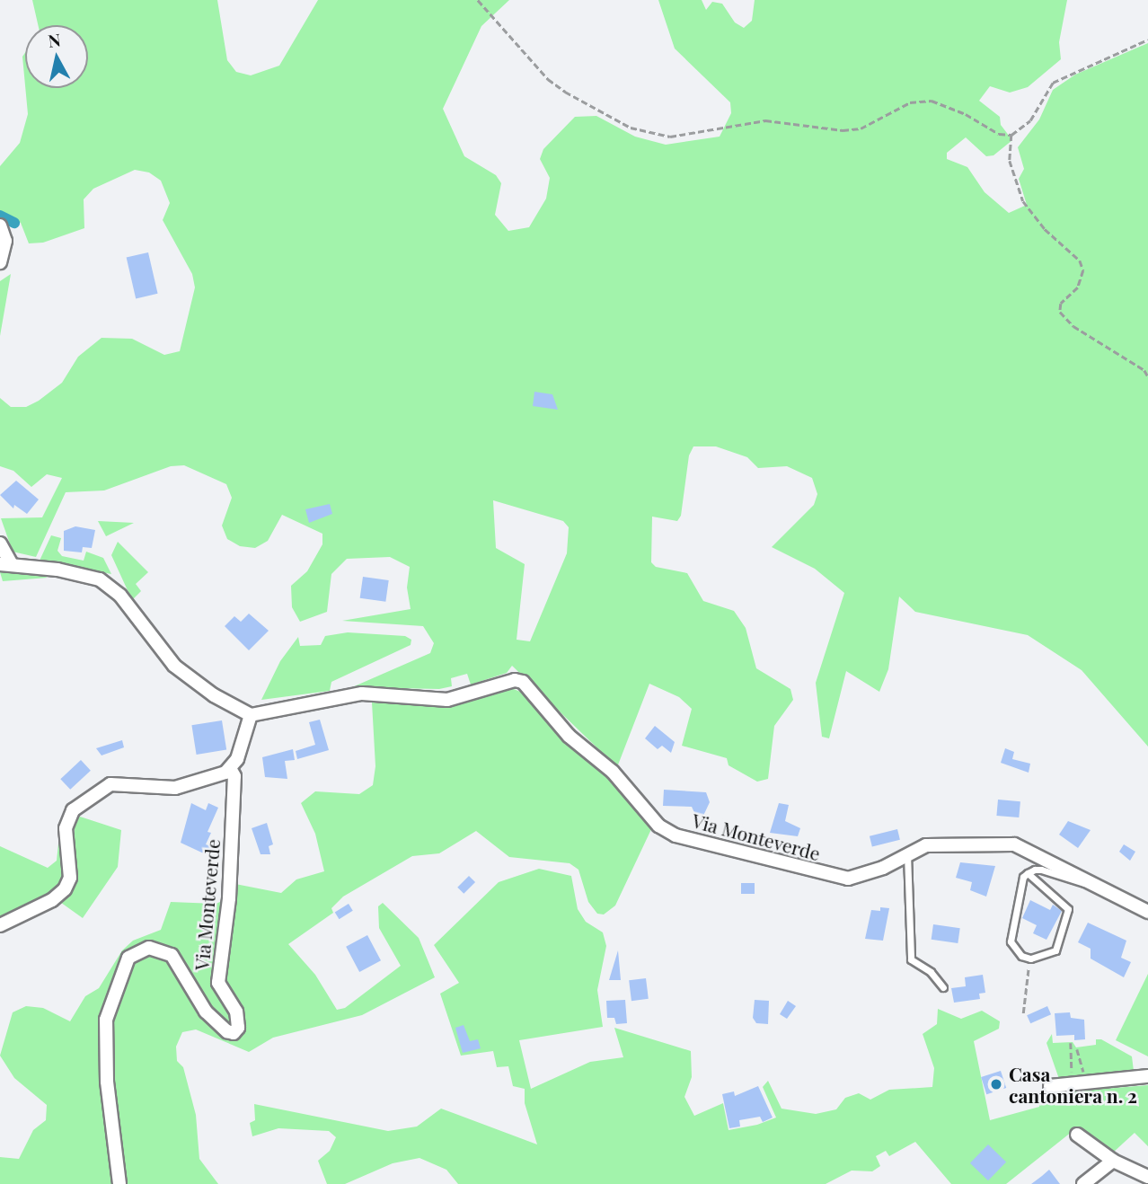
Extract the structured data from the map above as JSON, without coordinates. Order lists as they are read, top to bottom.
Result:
{
  "streets": {
    "street": ["Via Monteverde"]
  },
  "places": ["Casa cantoniera n. 2"],
  "north": "top"
}
